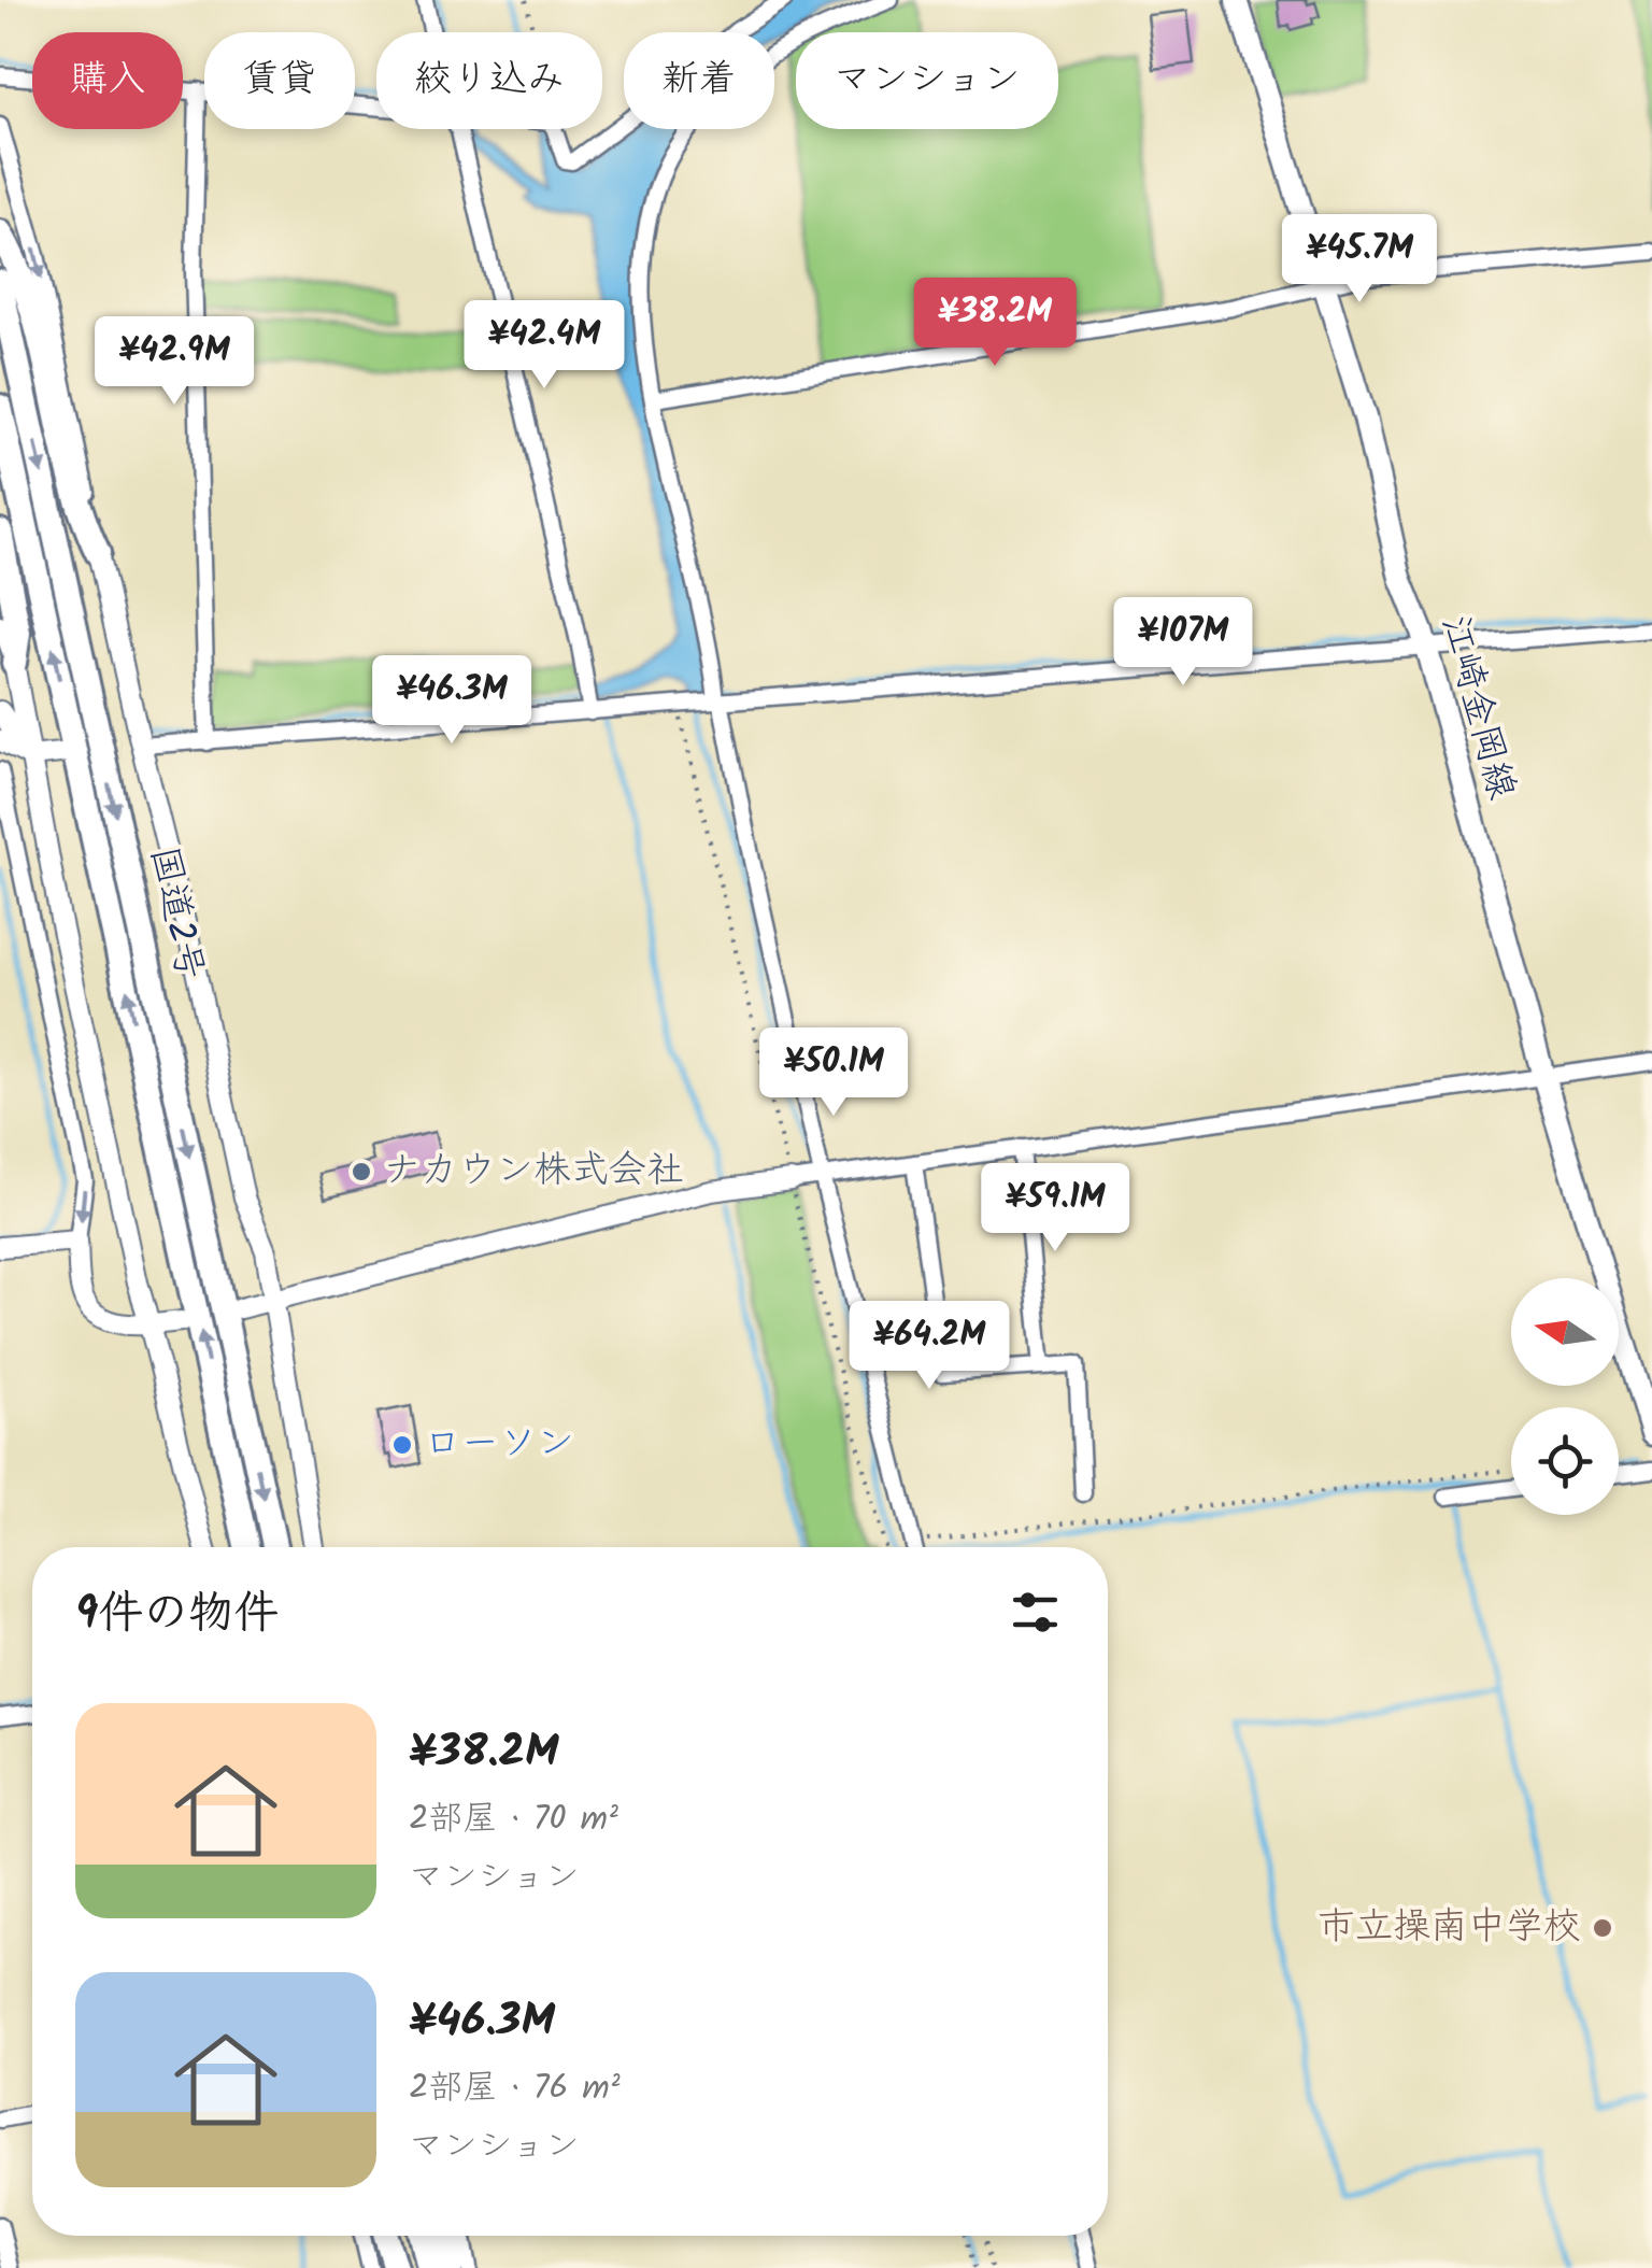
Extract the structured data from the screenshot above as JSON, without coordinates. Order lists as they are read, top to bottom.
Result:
{
  "streets": {
    "highway": ["国道2号"],
    "main road": ["江崎金岡線"]
  },
  "places": ["ナカウン株式会社", "ローソン", "市立操南中学校"],
  "north": "left",
  "page": {
    "chip": [
      "購入",
      "賃貸",
      "絞り込み",
      "新着",
      "マンション"
    ],
    "price": [
      "¥45.7M",
      "¥38.2M",
      "¥42.4M",
      "¥42.9M",
      "¥107M",
      "¥46.3M",
      "¥50.1M",
      "¥59.1M",
      "¥64.2M"
    ],
    "heading": "9件の物件",
    "list": [
      {
        "name": "¥38.2M",
        "note": "2部屋 · 70 m² · マンション"
      },
      {
        "name": "¥46.3M",
        "note": "2部屋 · 76 m² · マンション"
      }
    ]
  }
}
